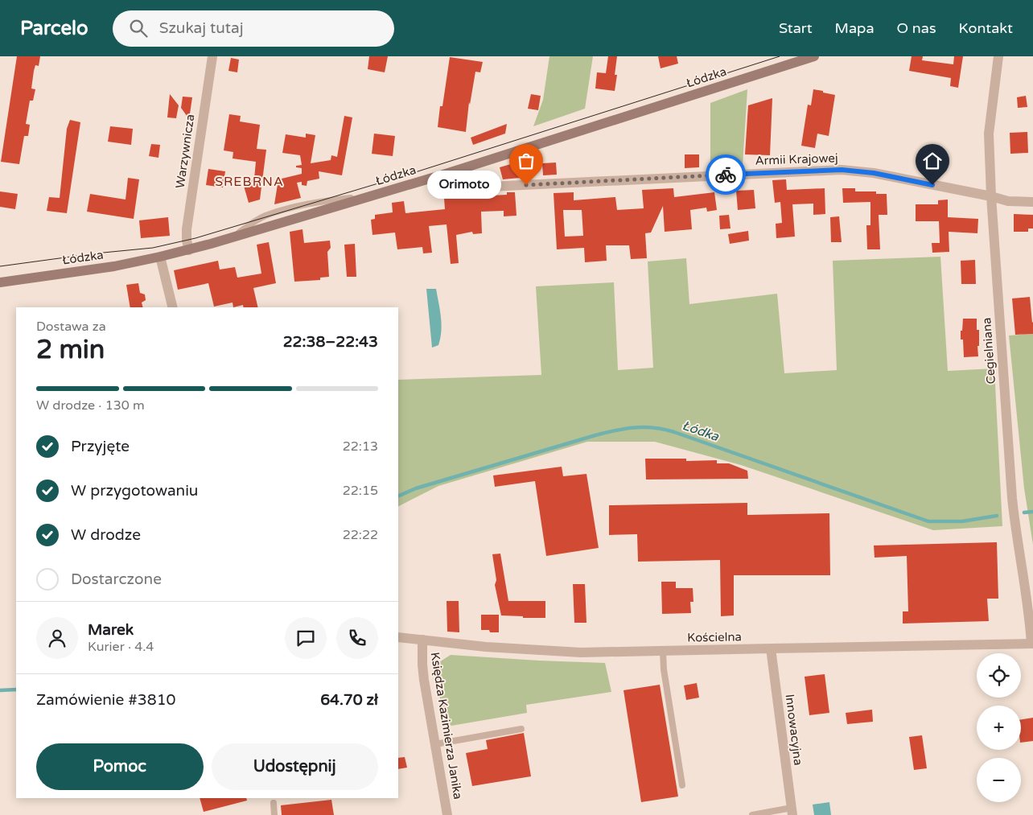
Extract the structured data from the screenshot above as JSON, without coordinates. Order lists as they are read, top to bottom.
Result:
{
  "streets": {
    "main road": ["Łódzka"],
    "street": [
      "Warzywnicza",
      "Armii Krajowej",
      "Cegielniana",
      "Kościelna",
      "Księdza Kazimierza Janika",
      "Innowacyjna"
    ]
  },
  "crossings": [
    ["Łódzka", "Warzywnicza"],
    ["Łódzka", "Armii Krajowej"],
    ["Armii Krajowej", "Cegielniana"],
    ["Cegielniana", "Kościelna"],
    ["Kościelna", "Księdza Kazimierza Janika"],
    ["Kościelna", "Innowacyjna"]
  ],
  "districts": ["SREBRNA"],
  "water": ["Łódka"],
  "places": ["Orimoto"],
  "page": {
    "header": "Parcelo",
    "search": "Szukaj tutaj",
    "nav": [
      "Start",
      "Mapa",
      "O nas",
      "Kontakt"
    ],
    "bubble": "Orimoto",
    "heading": ["2 min", "Dostawa za", "22:38–22:43"],
    "panel": [
      "Marek",
      "Kurier · 4.4",
      "Zamówienie #3810",
      "64.70 zł"
    ],
    "bar": "W drodze · 130 m",
    "list": [
      ["Przyjęte", "22:13"],
      ["W przygotowaniu", "22:15"],
      ["W drodze", "22:22"],
      "Dostarczone"
    ],
    "map_buttons": ["+", "−"],
    "buttons": ["Pomoc", "Udostępnij"]
  }
}
